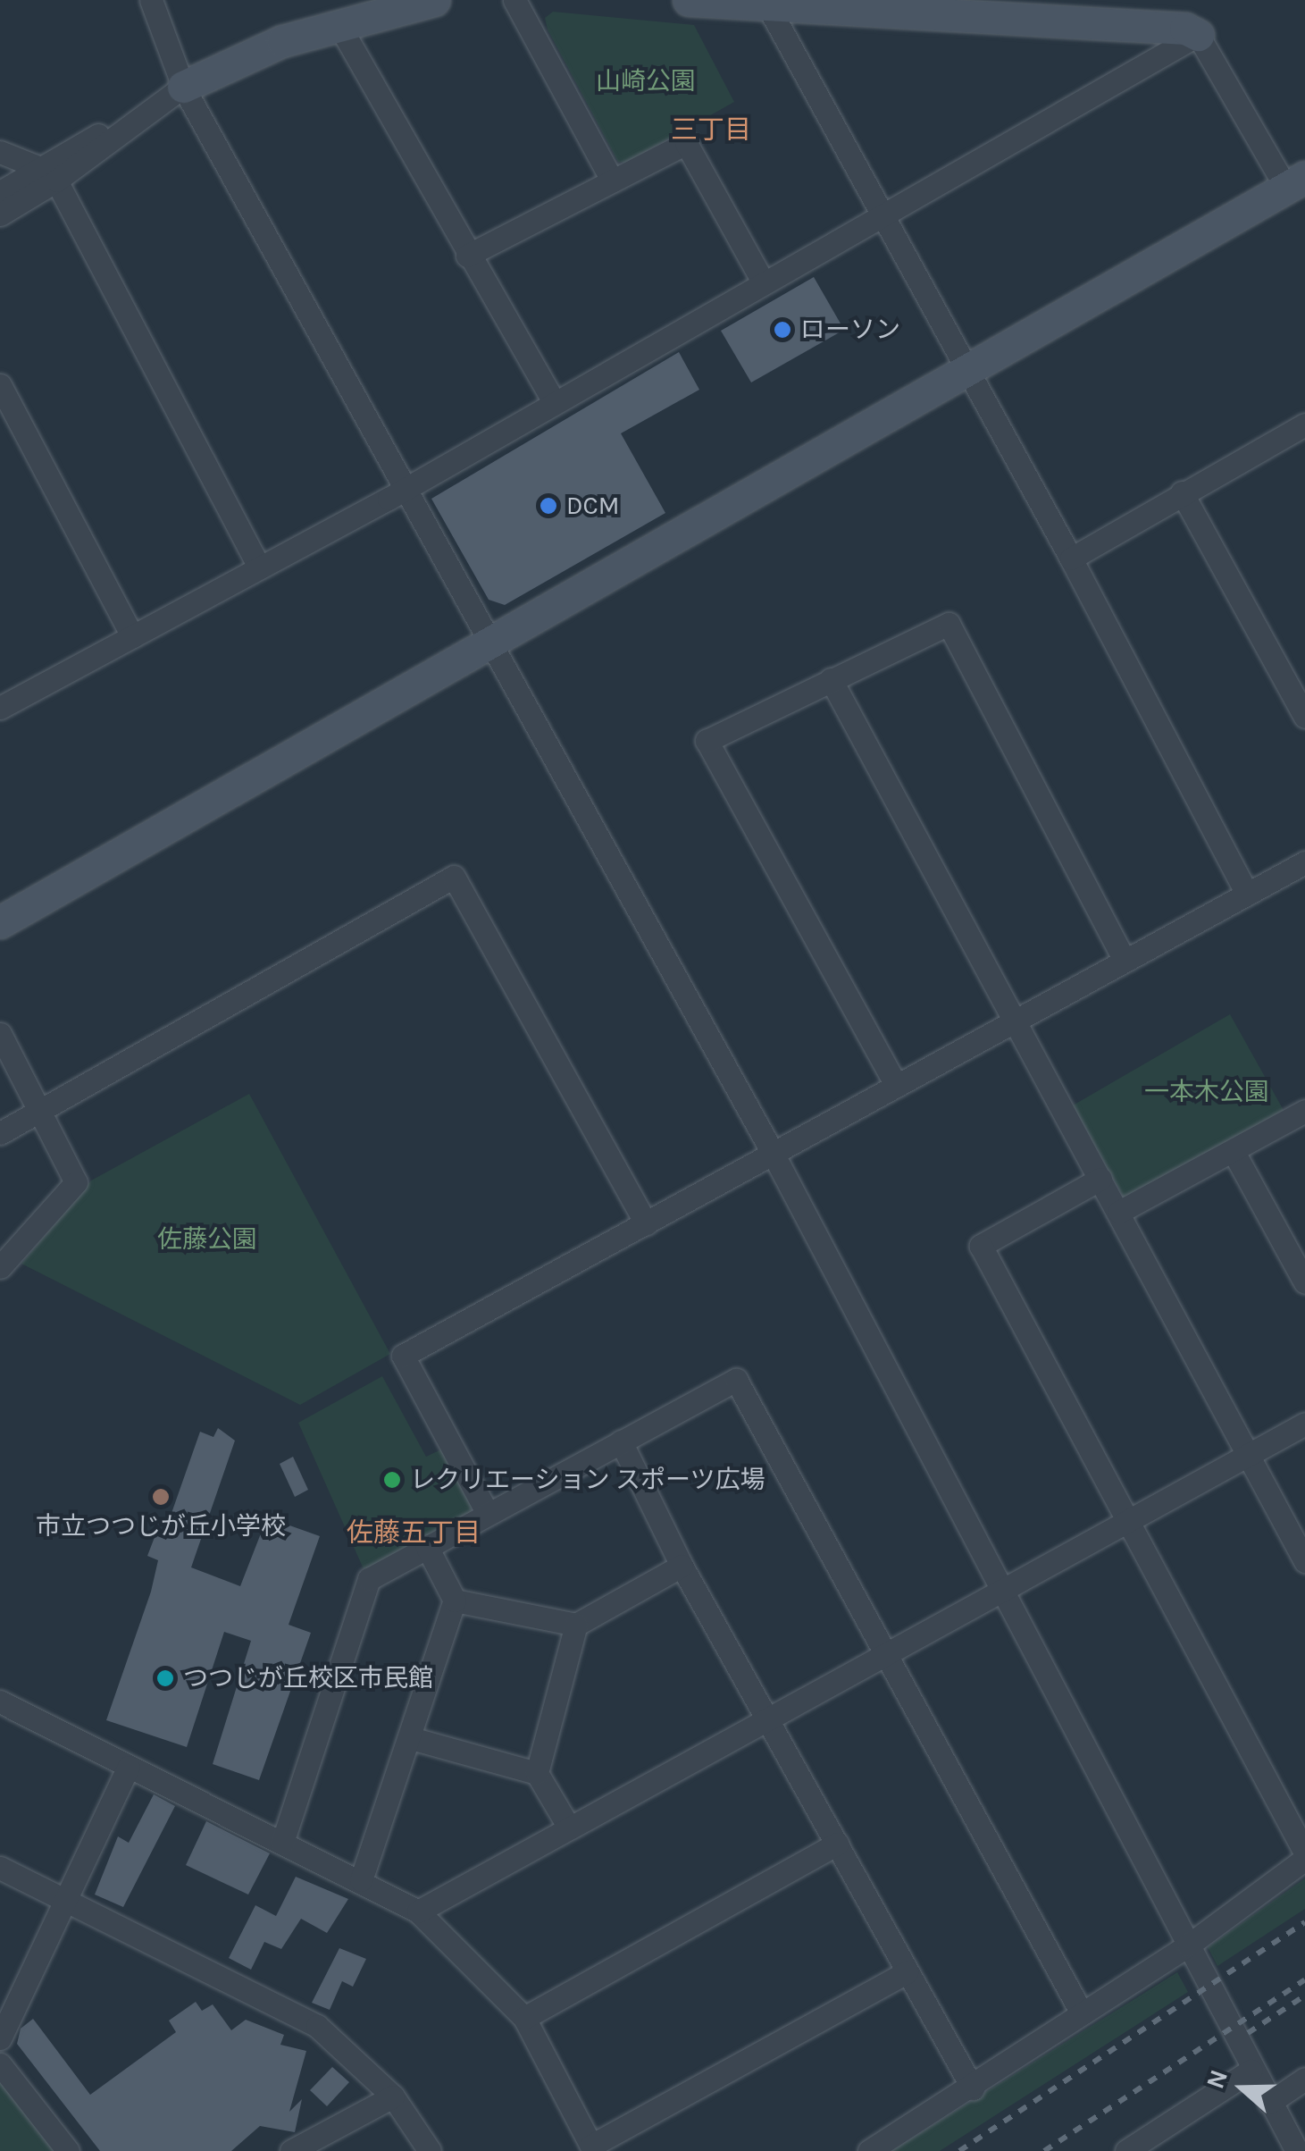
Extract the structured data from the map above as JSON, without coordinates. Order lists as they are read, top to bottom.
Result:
{
  "districts": ["三丁目", "佐藤五丁目"],
  "parks": ["山崎公園", "一本木公園", "佐藤公園"],
  "places": [
    "ローソン",
    "DCM",
    "レクリエーション スポーツ広場",
    "市立つつじが丘小学校",
    "つつじが丘校区市民館"
  ],
  "north": "left"
}
